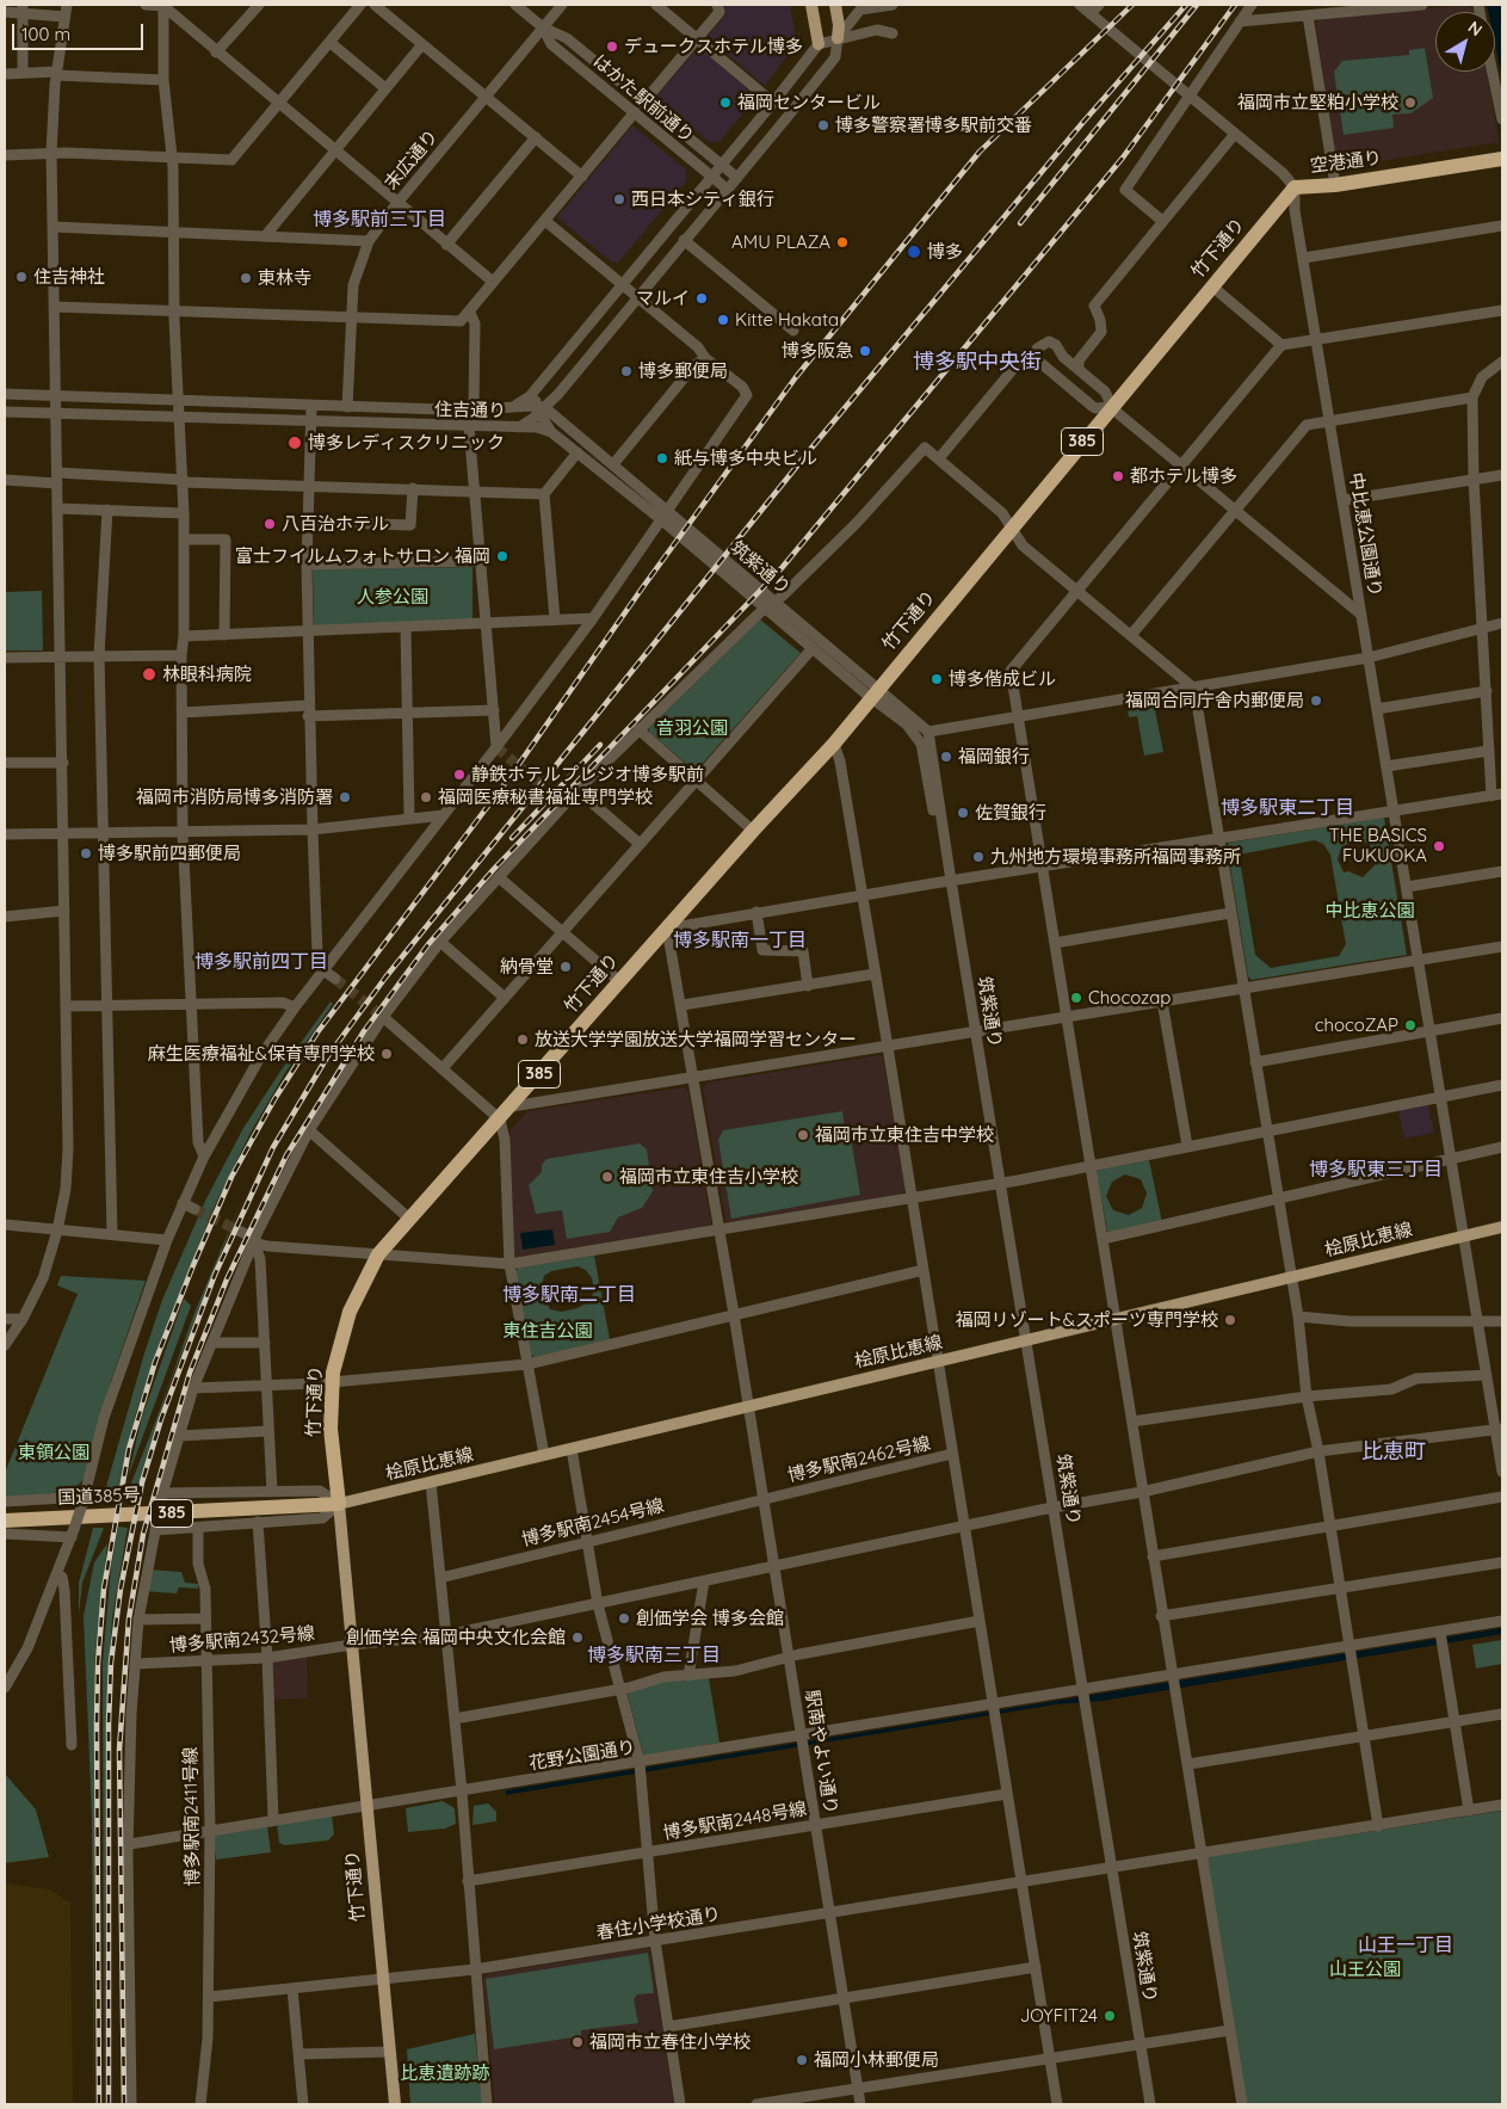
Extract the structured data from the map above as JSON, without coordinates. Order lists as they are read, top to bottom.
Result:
{
  "streets": {
    "highway": [
      "空港通り",
      "竹下通り",
      "385",
      "国道385号"
    ],
    "main road": ["桧原比恵線"],
    "street": [
      "はかた駅前通り",
      "末広通り",
      "住吉通り",
      "中比恵公園通り",
      "筑紫通り",
      "博多駅南2462号線",
      "博多駅南2454号線",
      "博多駅南2432号線",
      "駅南やよい通り",
      "花野公園通り",
      "博多駅南2411号線",
      "博多駅南2448号線",
      "春住小学校通り"
    ]
  },
  "crossings": [
    ["はかた駅前通り", "末広通り"],
    ["はかた駅前通り", "住吉通り"],
    ["末広通り", "住吉通り"],
    ["空港通り", "竹下通り"],
    ["空港通り", "中比恵公園通り"],
    ["竹下通り", "中比恵公園通り"],
    ["竹下通り", "筑紫通り"],
    ["竹下通り", "桧原比恵線"],
    ["竹下通り", "国道385号"],
    ["竹下通り", "博多駅南2432号線"],
    ["竹下通り", "駅南やよい通り"],
    ["竹下通り", "花野公園通り"],
    ["竹下通り", "春住小学校通り"],
    ["住吉通り", "筑紫通り"],
    ["中比恵公園通り", "桧原比恵線"],
    ["中比恵公園通り", "博多駅南2432号線"],
    ["筑紫通り", "桧原比恵線"],
    ["筑紫通り", "博多駅南2432号線"],
    ["筑紫通り", "花野公園通り"],
    ["筑紫通り", "春住小学校通り"],
    ["桧原比恵線", "国道385号"],
    ["桧原比恵線", "駅南やよい通り"],
    ["博多駅南2462号線", "博多駅南2454号線"],
    ["博多駅南2462号線", "駅南やよい通り"],
    ["博多駅南2454号線", "駅南やよい通り"],
    ["博多駅南2432号線", "駅南やよい通り"],
    ["博多駅南2432号線", "博多駅南2411号線"],
    ["駅南やよい通り", "花野公園通り"],
    ["駅南やよい通り", "博多駅南2448号線"],
    ["駅南やよい通り", "春住小学校通り"],
    ["花野公園通り", "博多駅南2411号線"],
    ["博多駅南2411号線", "春住小学校通り"]
  ],
  "districts": [
    "博多駅前三丁目",
    "博多駅中央街",
    "博多駅東二丁目",
    "博多駅南一丁目",
    "博多駅前四丁目",
    "博多駅東三丁目",
    "博多駅南二丁目",
    "比恵町",
    "博多駅南三丁目",
    "山王一丁目"
  ],
  "parks": [
    "人参公園",
    "音羽公園",
    "中比恵公園",
    "東住吉公園",
    "東領公園",
    "山王公園",
    "比恵遺跡跡"
  ],
  "places": [
    "デュークスホテル博多",
    "福岡センタービル",
    "福岡市立堅粕小学校",
    "博多警察署博多駅前交番",
    "西日本シティ銀行",
    "AMU PLAZA",
    "博多",
    "住吉神社",
    "東林寺",
    "マルイ",
    "Kitte Hakata",
    "博多阪急",
    "博多郵便局",
    "博多レディスクリニック",
    "紙与博多中央ビル",
    "都ホテル博多",
    "八百治ホテル",
    "富士フイルムフォトサロン 福岡",
    "林眼科病院",
    "博多偕成ビル",
    "福岡合同庁舎内郵便局",
    "福岡銀行",
    "静鉄ホテルプレジオ博多駅前",
    "福岡市消防局博多消防署",
    "福岡医療秘書福祉専門学校",
    "佐賀銀行",
    "THE BASICS FUKUOKA",
    "博多駅前四郵便局",
    "九州地方環境事務所福岡事務所",
    "納骨堂",
    "Chocozap",
    "chocoZAP",
    "放送大学学園放送大学福岡学習センター",
    "麻生医療福祉&保育専門学校",
    "福岡市立東住吉中学校",
    "福岡市立東住吉小学校",
    "福岡リゾート&スポーツ専門学校",
    "創価学会 博多会館",
    "創価学会 福岡中央文化会館",
    "JOYFIT24",
    "福岡市立春住小学校",
    "福岡小林郵便局"
  ],
  "scale_bar": "100 m",
  "north": "top right"
}
